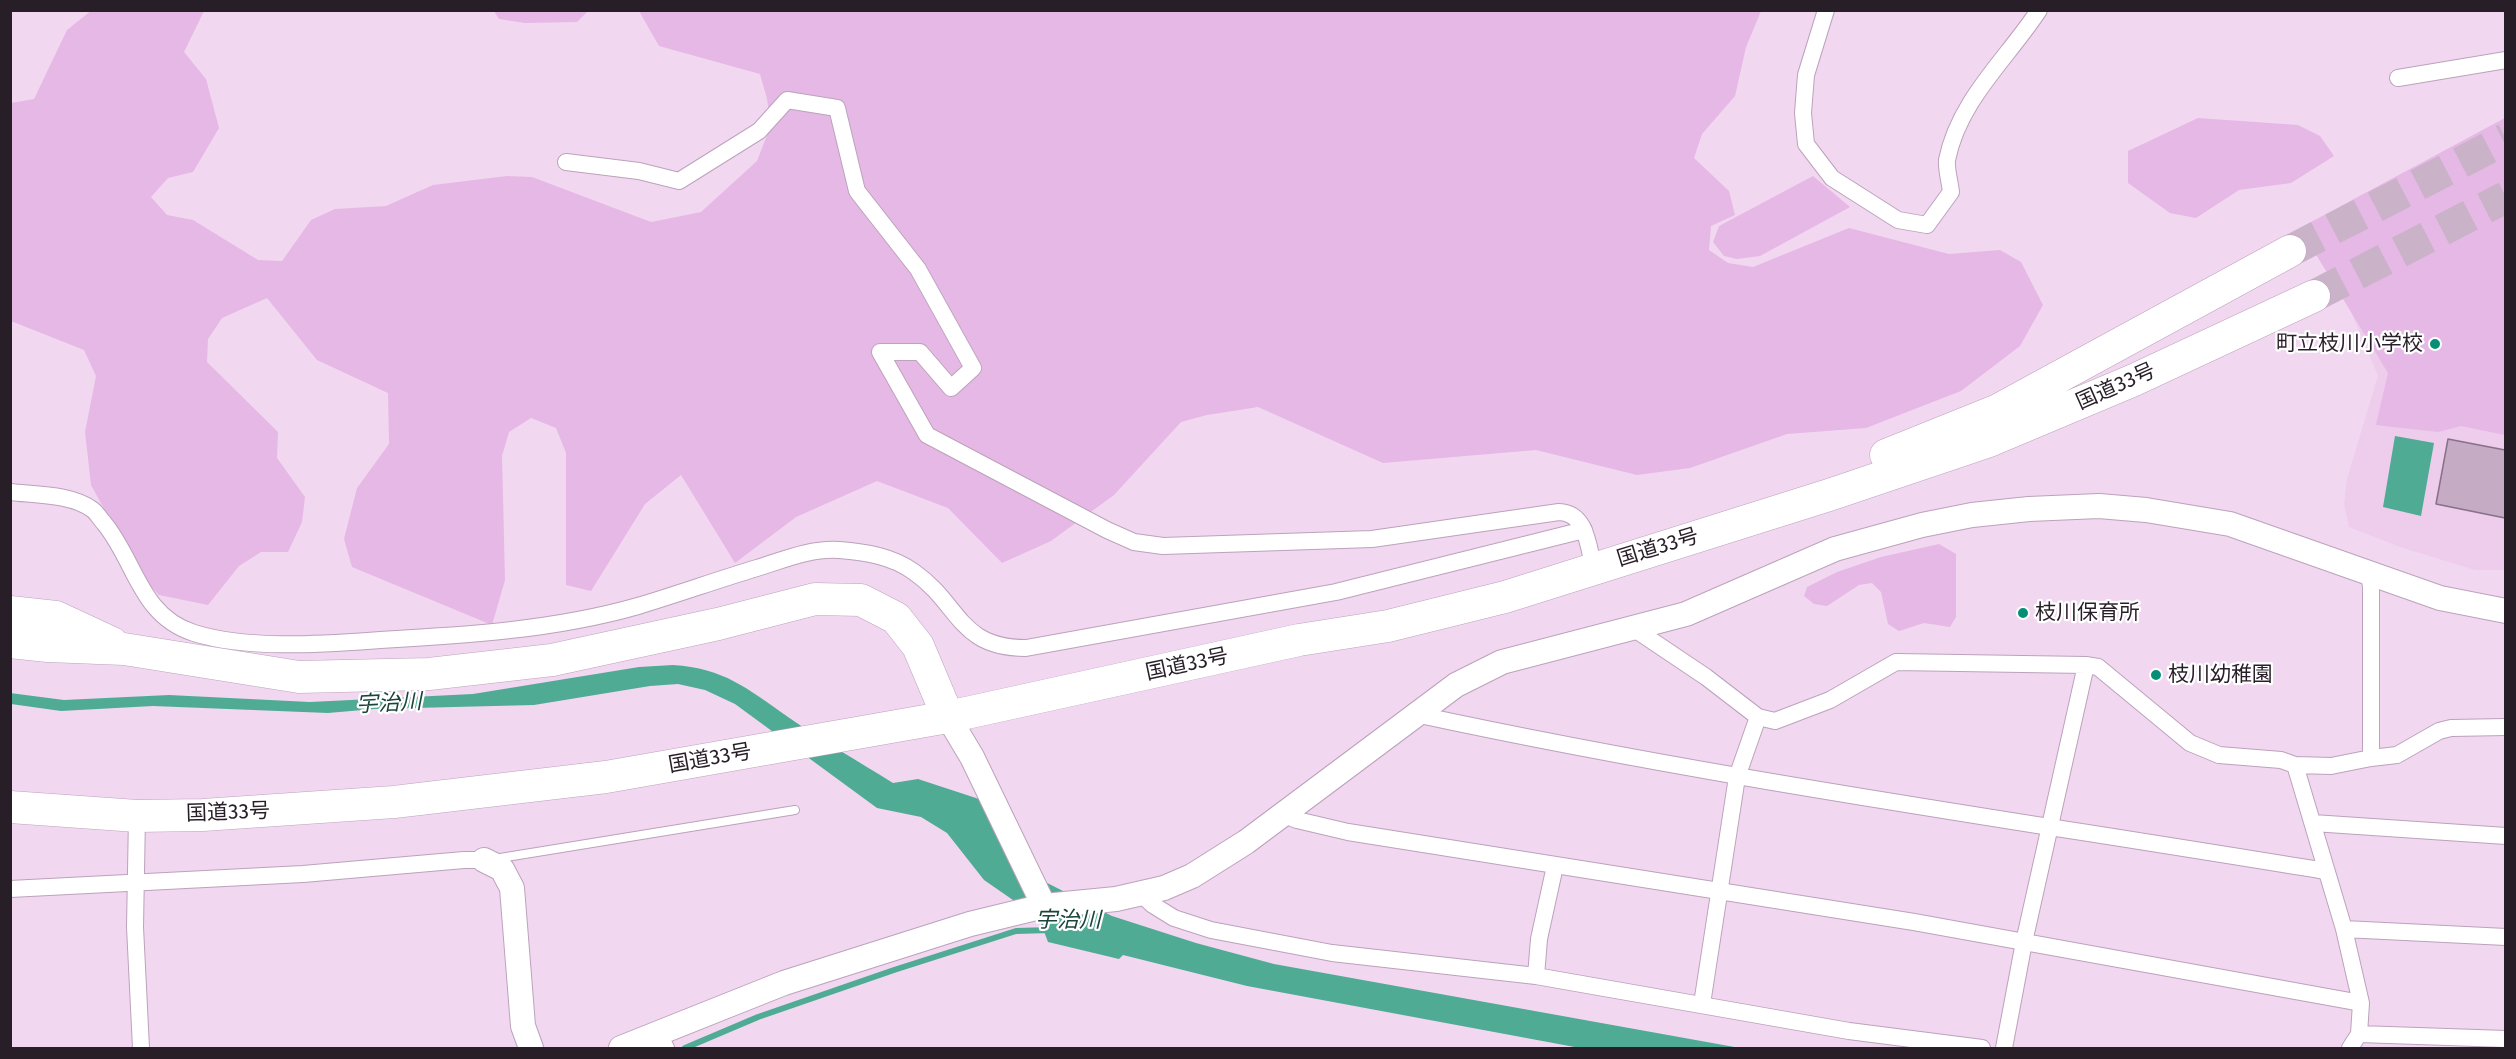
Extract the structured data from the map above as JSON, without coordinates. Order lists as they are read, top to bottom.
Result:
{
  "streets": {
    "highway": ["国道33号"]
  },
  "water": ["宇治川"],
  "places": ["町立枝川小学校", "枝川保育所", "枝川幼稚園"]
}
